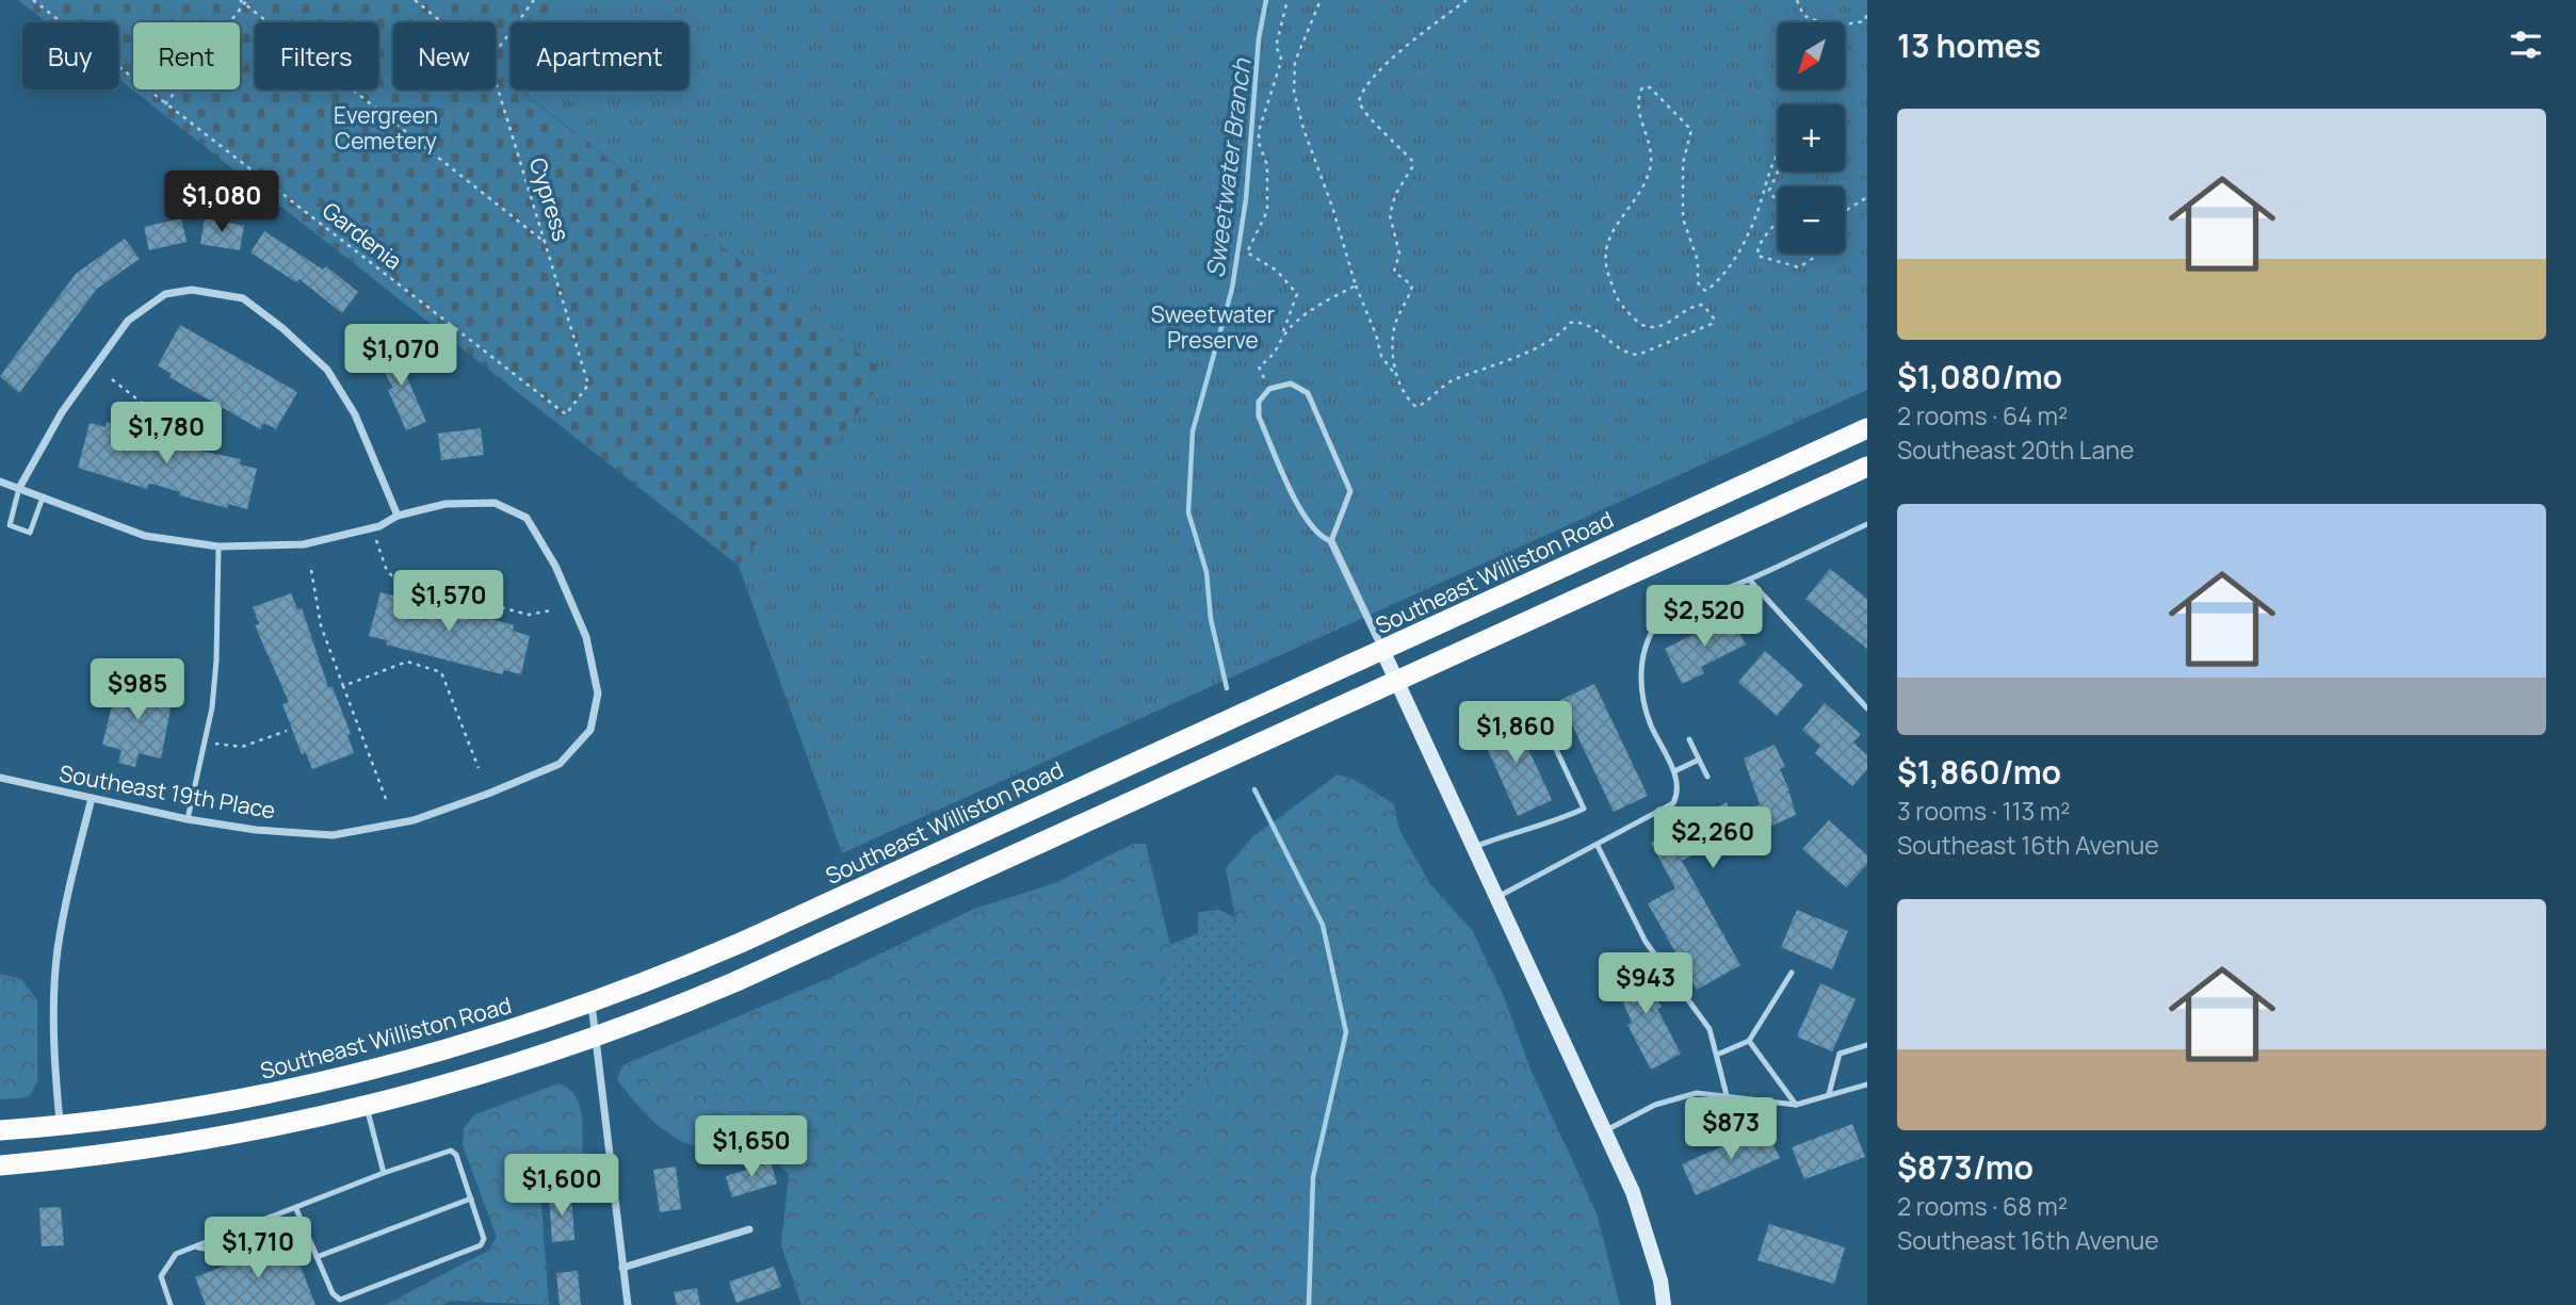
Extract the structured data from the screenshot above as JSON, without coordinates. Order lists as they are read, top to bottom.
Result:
{
  "streets": {
    "highway": ["Southeast Williston Road"],
    "street": ["Southeast 19th Place"],
    "path": ["Cypress", "Gardenia"]
  },
  "crossings": [
    ["Cypress", "Gardenia"]
  ],
  "water": ["Sweetwater Branch"],
  "parks": ["Evergreen Cemetery", "Sweetwater Preserve"],
  "north": "bottom left",
  "page": {
    "heading": "13 homes",
    "map_buttons": ["+", "−"],
    "chip": [
      "Buy",
      "Rent",
      "Filters",
      "New",
      "Apartment"
    ],
    "list": [
      {
        "name": "$1,080/mo",
        "note": "2 rooms · 64 m² · Southeast 20th Lane"
      },
      {
        "name": "$1,860/mo",
        "note": "3 rooms · 113 m² · Southeast 16th Avenue"
      },
      {
        "name": "$873/mo",
        "note": "2 rooms · 68 m² · Southeast 16th Avenue"
      }
    ],
    "price": [
      "$1,080",
      "$1,070",
      "$1,780",
      "$1,570",
      "$2,520",
      "$985",
      "$1,860",
      "$2,260",
      "$943",
      "$873",
      "$1,650",
      "$1,600",
      "$1,710"
    ]
  }
}
